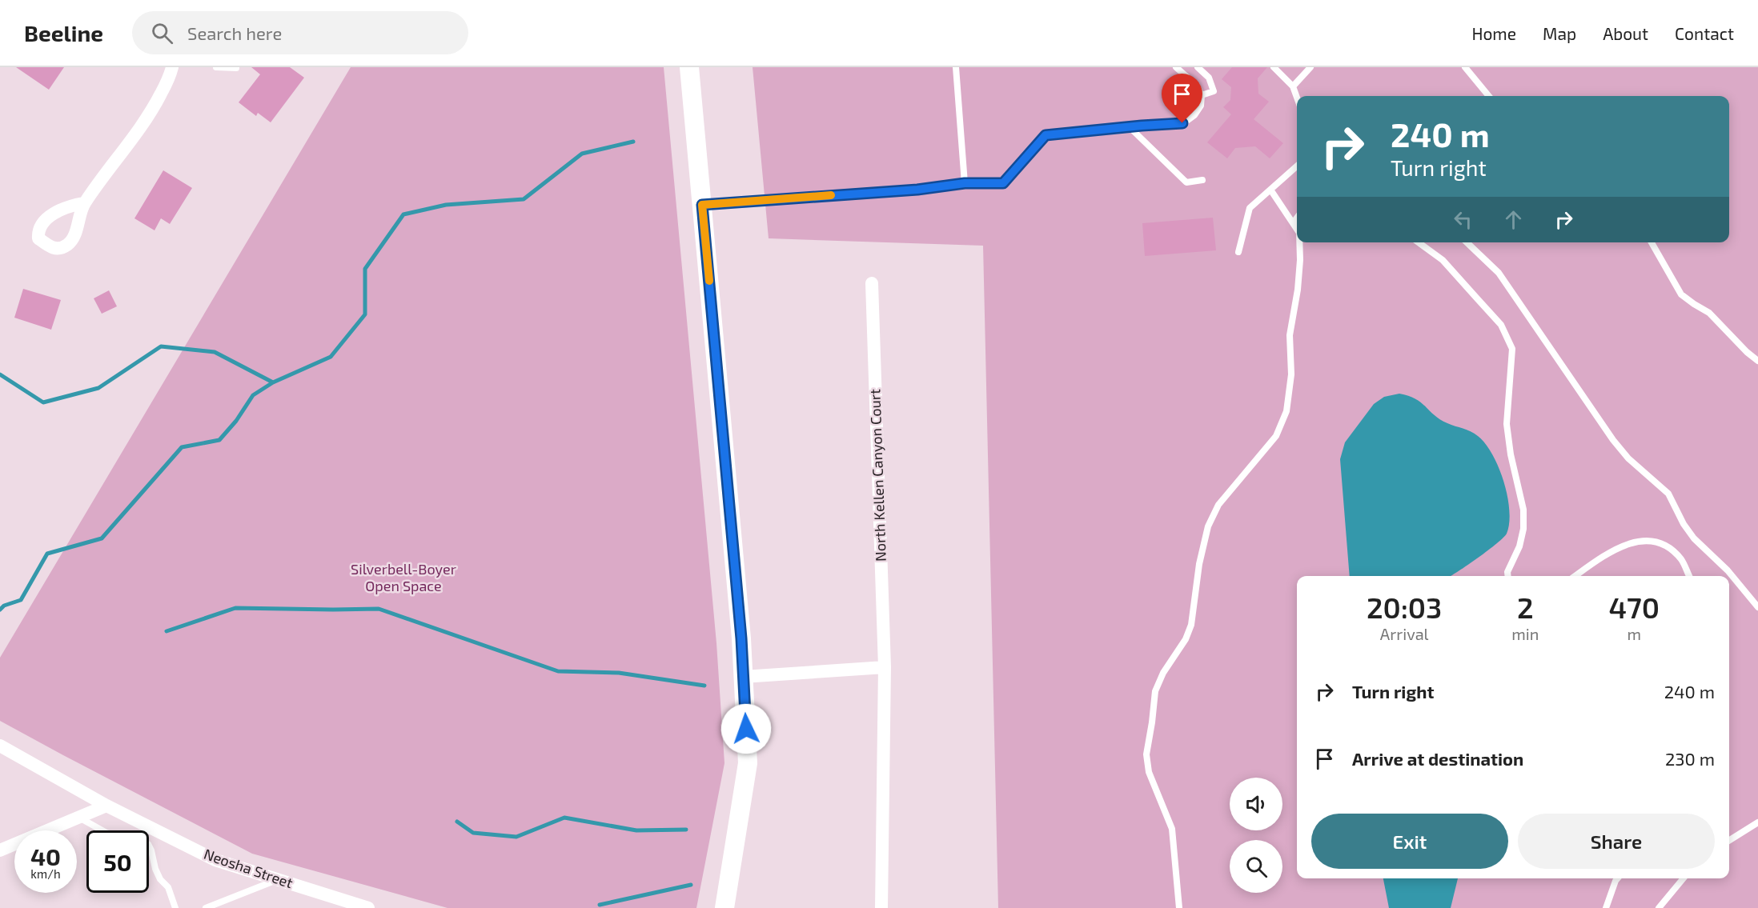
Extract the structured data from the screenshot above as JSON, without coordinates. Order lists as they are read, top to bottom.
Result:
{
  "streets": {
    "street": ["North Kellen Canyon Court", "Neosha Street"]
  },
  "parks": ["Silverbell-Boyer Open Space"],
  "page": {
    "header": "Beeline",
    "search": "Search here",
    "nav": [
      "Home",
      "Map",
      "About",
      "Contact"
    ],
    "turn": ["240 m", "Turn right"],
    "eta": [
      "20:03",
      "Arrival",
      "2",
      "min",
      "470",
      "m"
    ],
    "list": [
      {
        "name": "Turn right",
        "value": "240 m"
      },
      {
        "name": "Arrive at destination",
        "value": "230 m"
      }
    ],
    "buttons": ["Exit", "Share"],
    "speed": "40 km/h",
    "limit": "50"
  }
}
